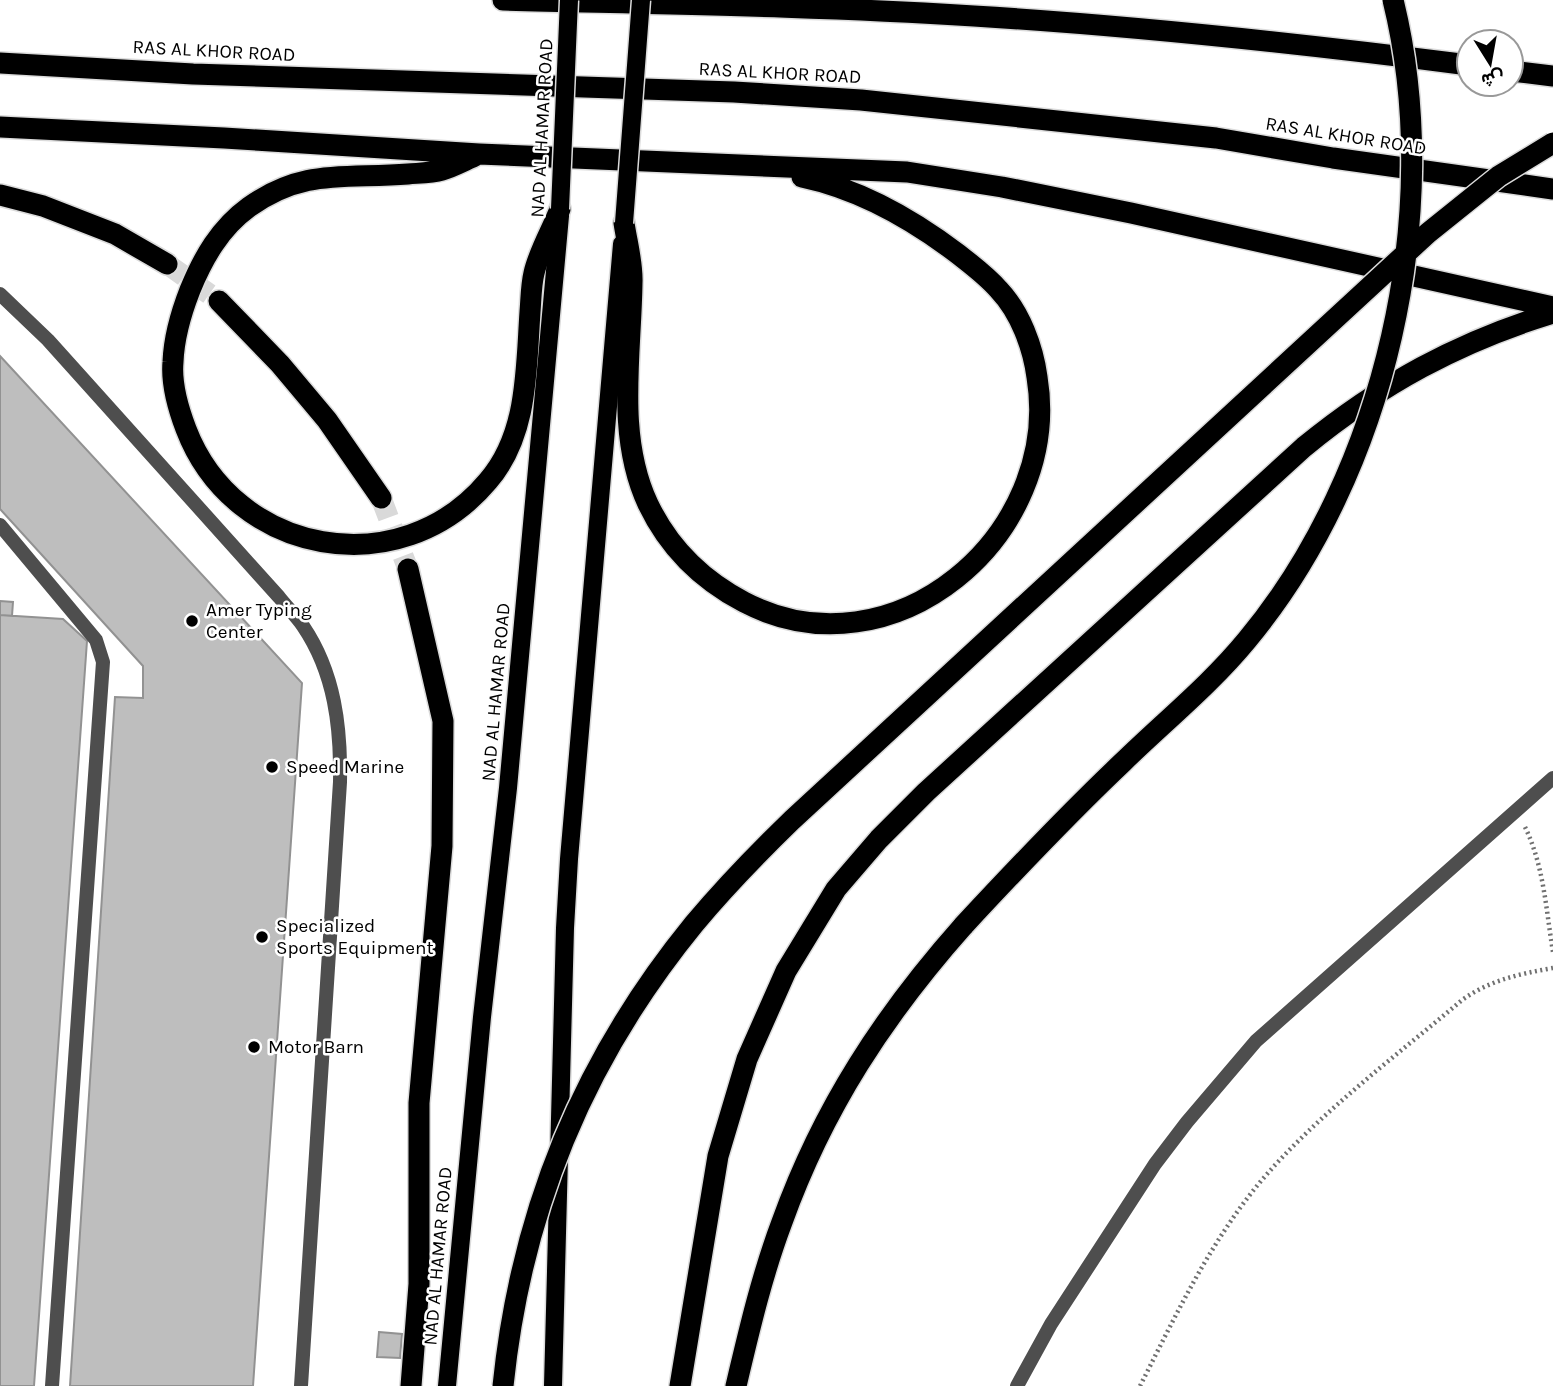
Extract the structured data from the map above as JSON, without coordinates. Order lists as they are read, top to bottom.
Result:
{
  "streets": {
    "highway": ["RAS AL KHOR ROAD"],
    "main road": ["NAD AL HAMAR ROAD"]
  },
  "places": [
    "Amer Typing Center",
    "Speed Marine",
    "Specialized Sports Equipment",
    "Motor Barn"
  ],
  "north": "bottom"
}
